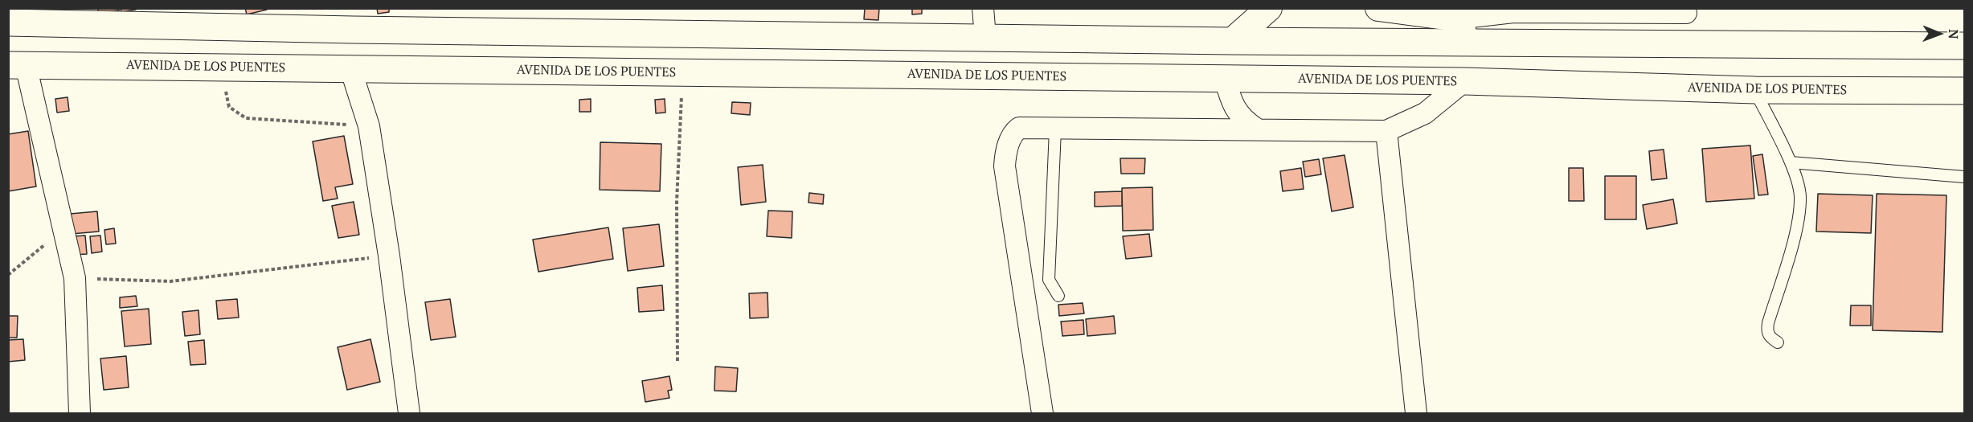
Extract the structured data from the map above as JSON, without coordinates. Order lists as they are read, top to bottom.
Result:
{
  "streets": {
    "main road": ["AVENIDA DE LOS PUENTES"]
  },
  "north": "right"
}
